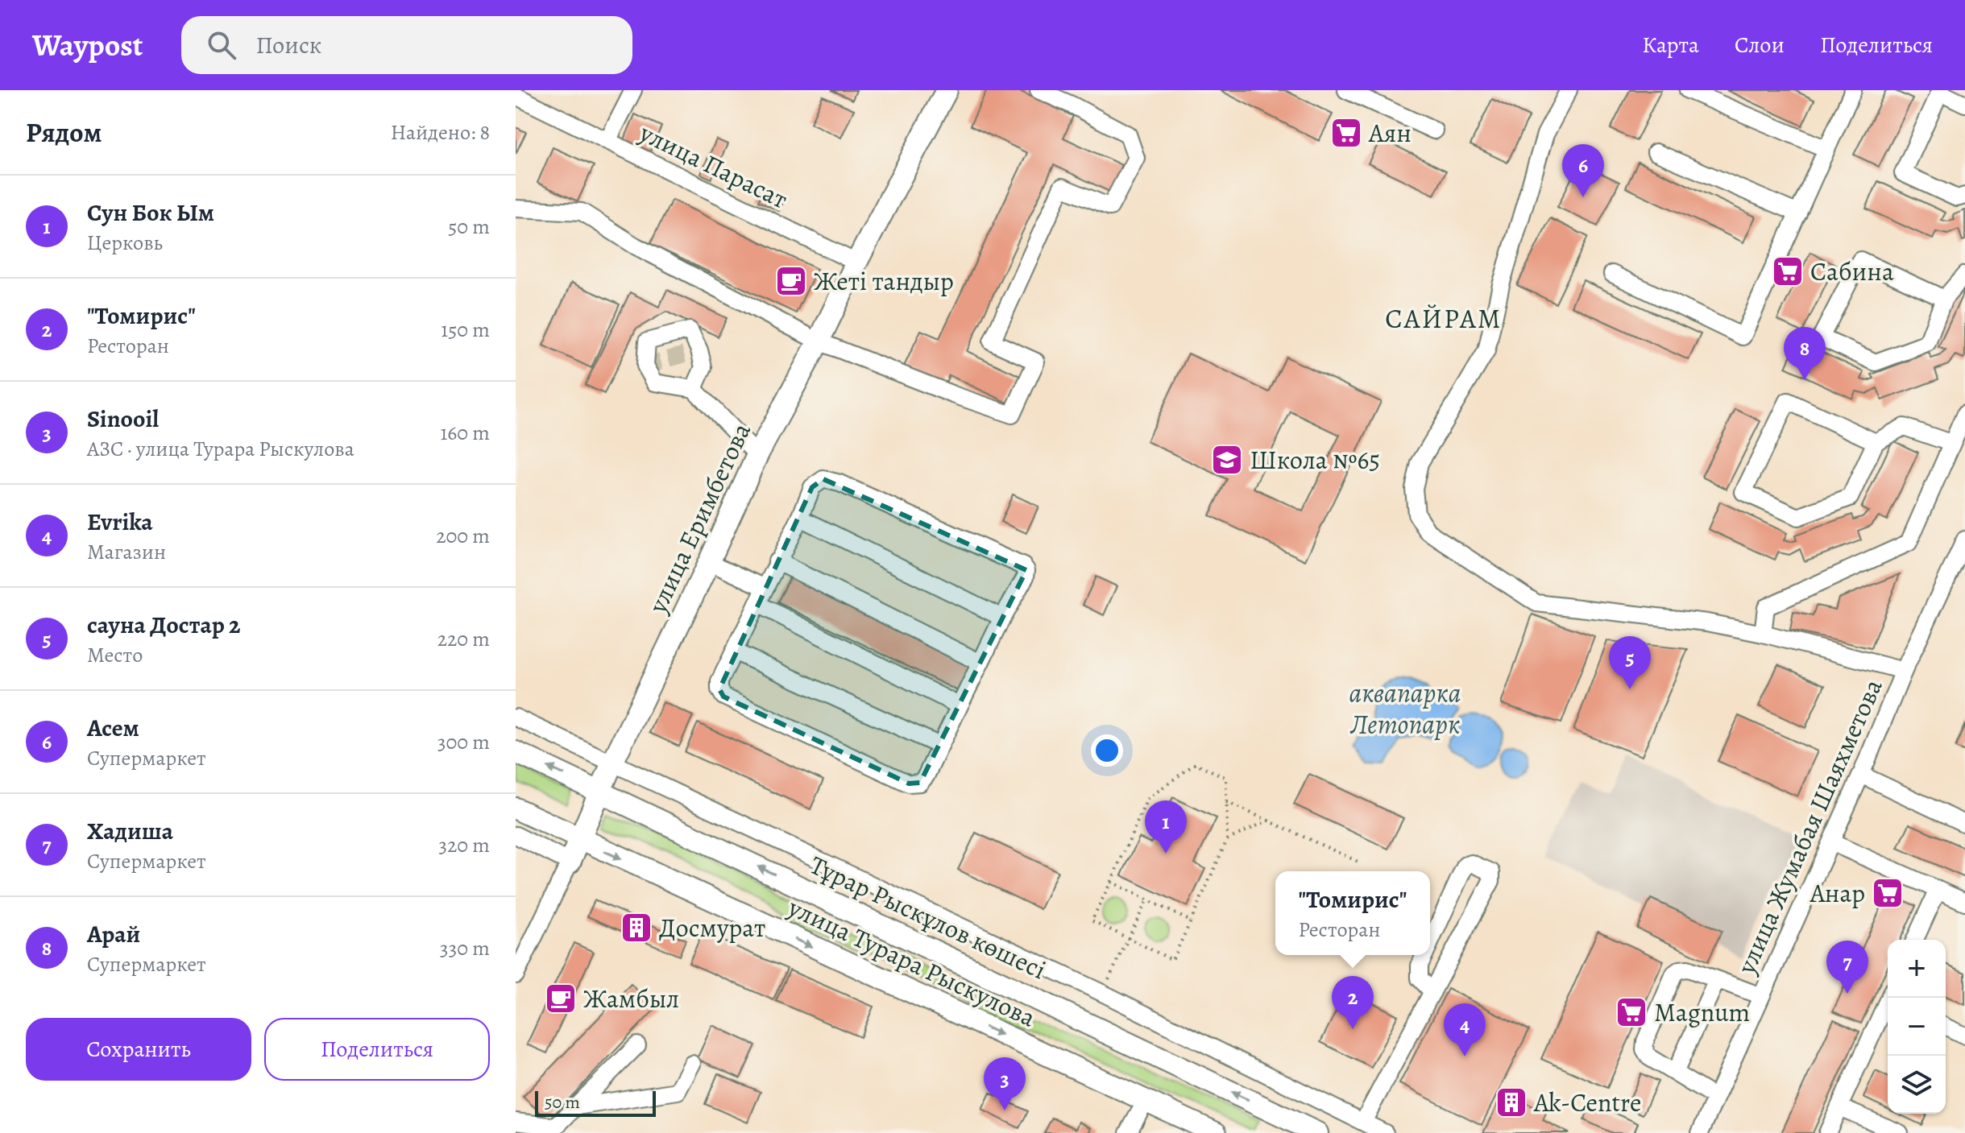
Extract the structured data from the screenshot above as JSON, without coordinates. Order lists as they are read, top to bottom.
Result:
{
  "streets": {
    "main road": ["улица Еримбетова", "Тұрар Рыскұлов көшесі", "улица Турара Рыскулова"],
    "street": ["улица Парасат", "улица Жумабая Шаяхметова"]
  },
  "crossings": [
    ["улица Парасат", "улица Еримбетова"],
    ["улица Еримбетова", "Тұрар Рыскұлов көшесі"],
    ["улица Еримбетова", "улица Турара Рыскулова"]
  ],
  "one_way": ["Тұрар Рыскұлов көшесі", "улица Турара Рыскулова"],
  "districts": ["САЙРАМ"],
  "water": ["аквапарка Летопарк"],
  "places": {
    "supermarket": [
      "Аян",
      "Сабина",
      "Анар",
      "Magnum"
    ],
    "cafe": ["Жеті тандыр", "Жамбыл"],
    "school or university": ["Школа №65"],
    "building": ["Досмурат", "Ak-Centre"]
  },
  "scale_bar": "50 m",
  "page": {
    "header": "Waypost",
    "search": "Поиск",
    "nav": ["Карта", "Слои", "Поделиться"],
    "heading": ["Рядом", "Найдено: 8"],
    "pins": [
      "6",
      "8",
      "5",
      "1",
      "7",
      "2",
      "4",
      "3"
    ],
    "list": [
      {
        "mark": "1",
        "name": "Сун Бок Ым",
        "note": "Церковь",
        "value": "50 m"
      },
      {
        "mark": "2",
        "name": "\"Томирис\"",
        "note": "Ресторан",
        "value": "150 m"
      },
      {
        "mark": "3",
        "name": "Sinooil",
        "note": "АЗС · улица Турара Рыскулова",
        "value": "160 m"
      },
      {
        "mark": "4",
        "name": "Evrika",
        "note": "Магазин",
        "value": "200 m"
      },
      {
        "mark": "5",
        "name": "сауна Достар 2",
        "note": "Место",
        "value": "220 m"
      },
      {
        "mark": "6",
        "name": "Асем",
        "note": "Супермаркет",
        "value": "300 m"
      },
      {
        "mark": "7",
        "name": "Хадиша",
        "note": "Супермаркет",
        "value": "320 m"
      },
      {
        "mark": "8",
        "name": "Арай",
        "note": "Супермаркет",
        "value": "330 m"
      }
    ],
    "popup": ["\"Томирис\"", "Ресторан"],
    "map_buttons": ["+", "−"],
    "buttons": ["Сохранить", "Поделиться"],
    "scale": "50 m"
  }
}
